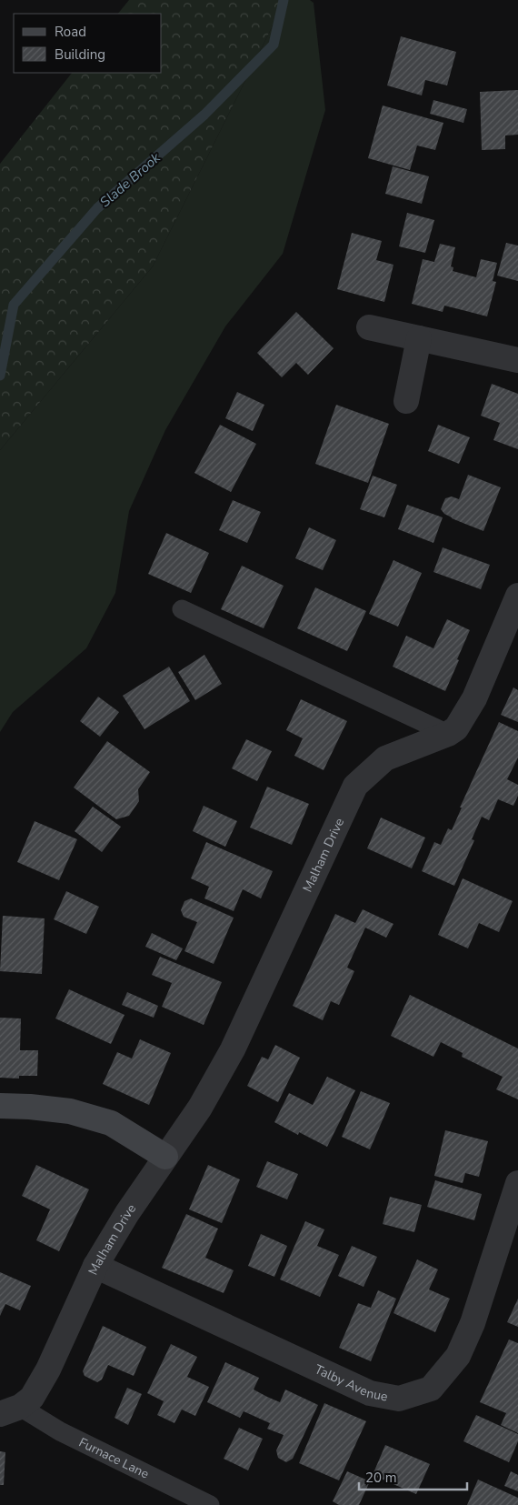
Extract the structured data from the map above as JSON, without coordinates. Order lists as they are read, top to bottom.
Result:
{
  "streets": {
    "street": ["Malham Drive", "Talby Avenue"],
    "lane": ["Furnace Lane"]
  },
  "crossings": [
    ["Malham Drive", "Talby Avenue"],
    ["Malham Drive", "Furnace Lane"]
  ],
  "water": ["Slade Brook"],
  "legend": ["Road", "Building"],
  "scale_bar": "20 m"
}
